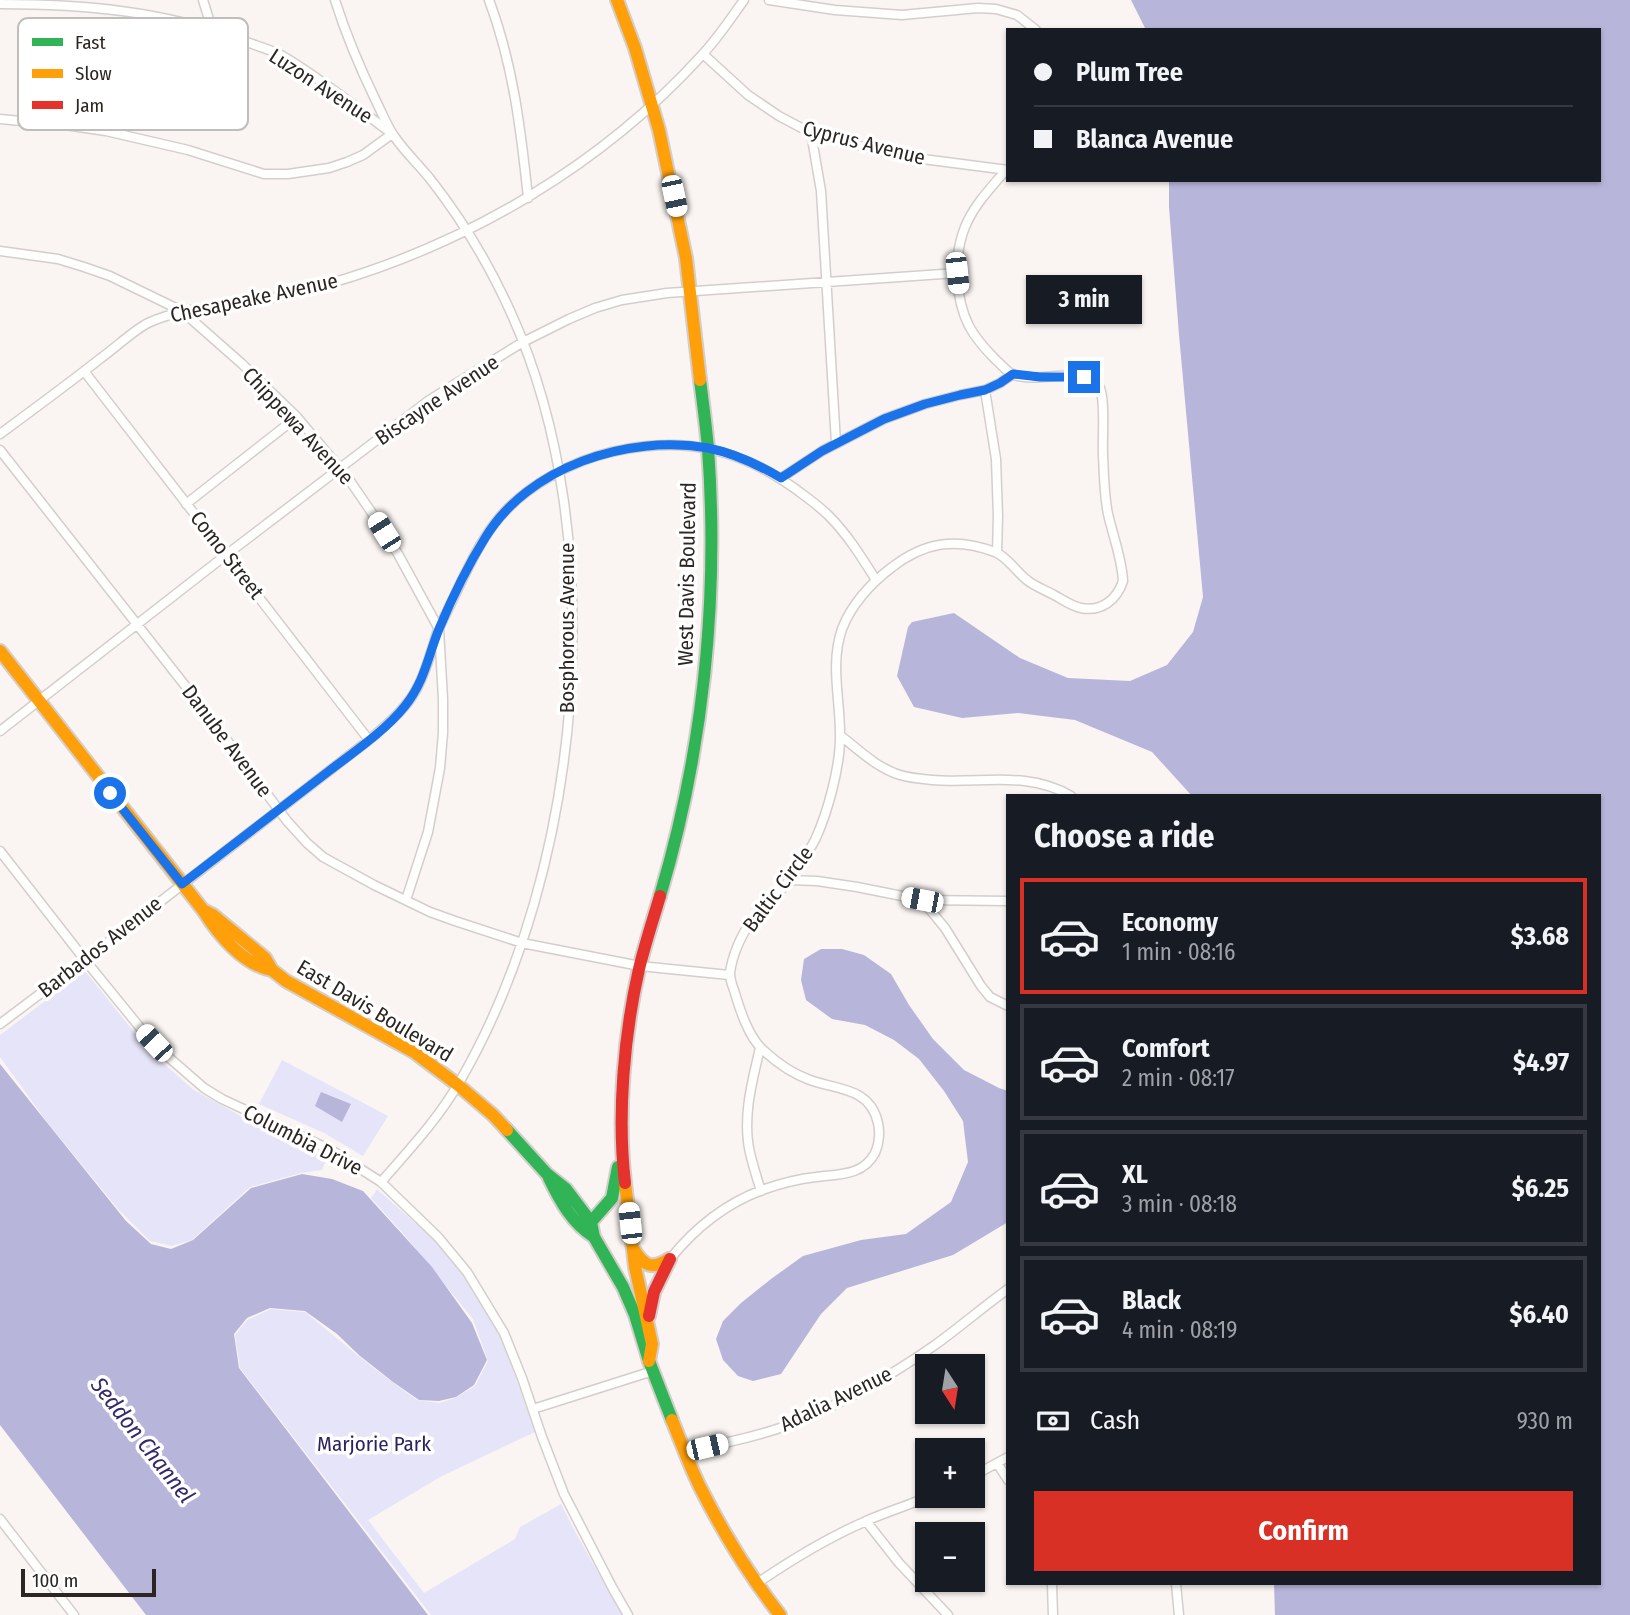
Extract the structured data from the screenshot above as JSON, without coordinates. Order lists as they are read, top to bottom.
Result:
{
  "streets": {
    "street": [
      "Luzon Avenue",
      "Cyprus Avenue",
      "Chesapeake Avenue",
      "Biscayne Avenue",
      "Chippewa Avenue",
      "Como Street",
      "West Davis Boulevard",
      "Bosphorous Avenue",
      "Danube Avenue",
      "Baltic Circle",
      "Barbados Avenue",
      "East Davis Boulevard",
      "Columbia Drive",
      "Adalia Avenue"
    ]
  },
  "crossings": [
    ["Luzon Avenue", "Bosphorous Avenue"],
    ["Cyprus Avenue", "Chesapeake Avenue"],
    ["Chesapeake Avenue", "Chippewa Avenue"],
    ["Chesapeake Avenue", "Como Street"],
    ["Chesapeake Avenue", "West Davis Boulevard"],
    ["Chesapeake Avenue", "Bosphorous Avenue"],
    ["Biscayne Avenue", "Chippewa Avenue"],
    ["Biscayne Avenue", "Como Street"],
    ["Biscayne Avenue", "West Davis Boulevard"],
    ["Biscayne Avenue", "Bosphorous Avenue"],
    ["Biscayne Avenue", "Danube Avenue"],
    ["Biscayne Avenue", "East Davis Boulevard"],
    ["Chippewa Avenue", "Danube Avenue"],
    ["Chippewa Avenue", "Barbados Avenue"],
    ["Como Street", "Barbados Avenue"],
    ["West Davis Boulevard", "Danube Avenue"],
    ["West Davis Boulevard", "Barbados Avenue"],
    ["West Davis Boulevard", "East Davis Boulevard"],
    ["Bosphorous Avenue", "Danube Avenue"],
    ["Bosphorous Avenue", "Barbados Avenue"],
    ["Bosphorous Avenue", "East Davis Boulevard"],
    ["Bosphorous Avenue", "Columbia Drive"],
    ["Danube Avenue", "Baltic Circle"],
    ["Danube Avenue", "Barbados Avenue"],
    ["Baltic Circle", "Barbados Avenue"],
    ["Barbados Avenue", "East Davis Boulevard"],
    ["Barbados Avenue", "Columbia Drive"],
    ["East Davis Boulevard", "Adalia Avenue"]
  ],
  "water": ["Seddon Channel"],
  "parks": ["Marjorie Park"],
  "legend": ["Fast", "Slow", "Jam"],
  "scale_bar": "100 m",
  "north": "bottom",
  "page": {
    "banner": ["Plum Tree", "Blanca Avenue"],
    "bubble": "3 min",
    "heading": "Choose a ride",
    "list": [
      {
        "name": "Economy",
        "note": "1 min · 08:16",
        "value": "$3.68"
      },
      {
        "name": "Comfort",
        "note": "2 min · 08:17",
        "value": "$4.97"
      },
      {
        "name": "XL",
        "note": "3 min · 08:18",
        "value": "$6.25"
      },
      {
        "name": "Black",
        "note": "4 min · 08:19",
        "value": "$6.40"
      }
    ],
    "map_buttons": ["+", "−"],
    "pay": ["Cash", "930 m"],
    "buttons": "Confirm",
    "scale": "100 m"
  }
}
